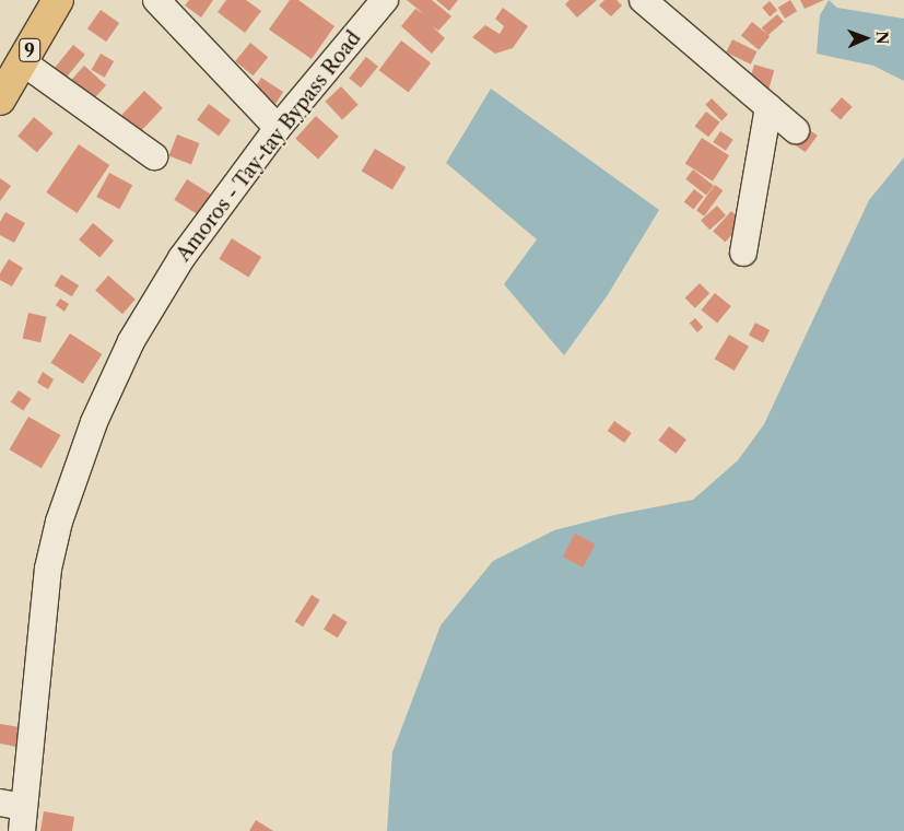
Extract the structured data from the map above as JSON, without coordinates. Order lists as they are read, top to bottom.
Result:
{
  "streets": {
    "highway": ["9"],
    "street": ["Amoros - Tay-tay Bypass Road"]
  },
  "north": "right"
}
